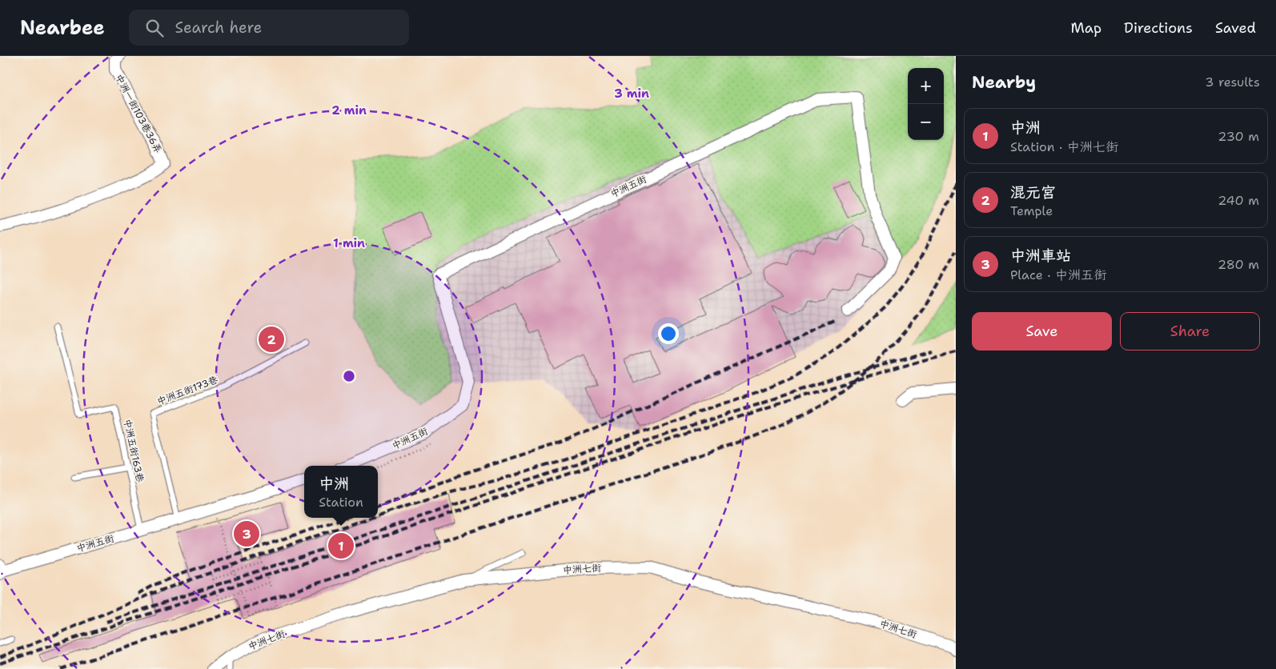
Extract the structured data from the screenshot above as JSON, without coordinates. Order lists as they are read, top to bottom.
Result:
{
  "streets": {
    "street": ["中洲一街103巷36弄", "中洲五街", "中洲七街"],
    "lane": ["中洲五街173巷", "中洲五街163巷"]
  },
  "crossings": [
    ["中洲五街", "中洲五街173巷"],
    ["中洲五街", "中洲五街163巷"]
  ],
  "page": {
    "header": "Nearbee",
    "search": "Search here",
    "nav": ["Map", "Directions", "Saved"],
    "heading": ["Nearby", "3 results"],
    "map_buttons": ["+", "−"],
    "list": [
      {
        "mark": "1",
        "name": "中洲",
        "note": "Station · 中洲七街",
        "value": "230 m"
      },
      {
        "mark": "2",
        "name": "混元宮",
        "note": "Temple",
        "value": "240 m"
      },
      {
        "mark": "3",
        "name": "中洲車站",
        "note": "Place · 中洲五街",
        "value": "280 m"
      }
    ],
    "buttons": ["Save", "Share"],
    "pins": ["2", "3", "1"],
    "popup": ["中洲", "Station"]
  },
  "rings": ["3 min", "2 min", "1 min"]
}
